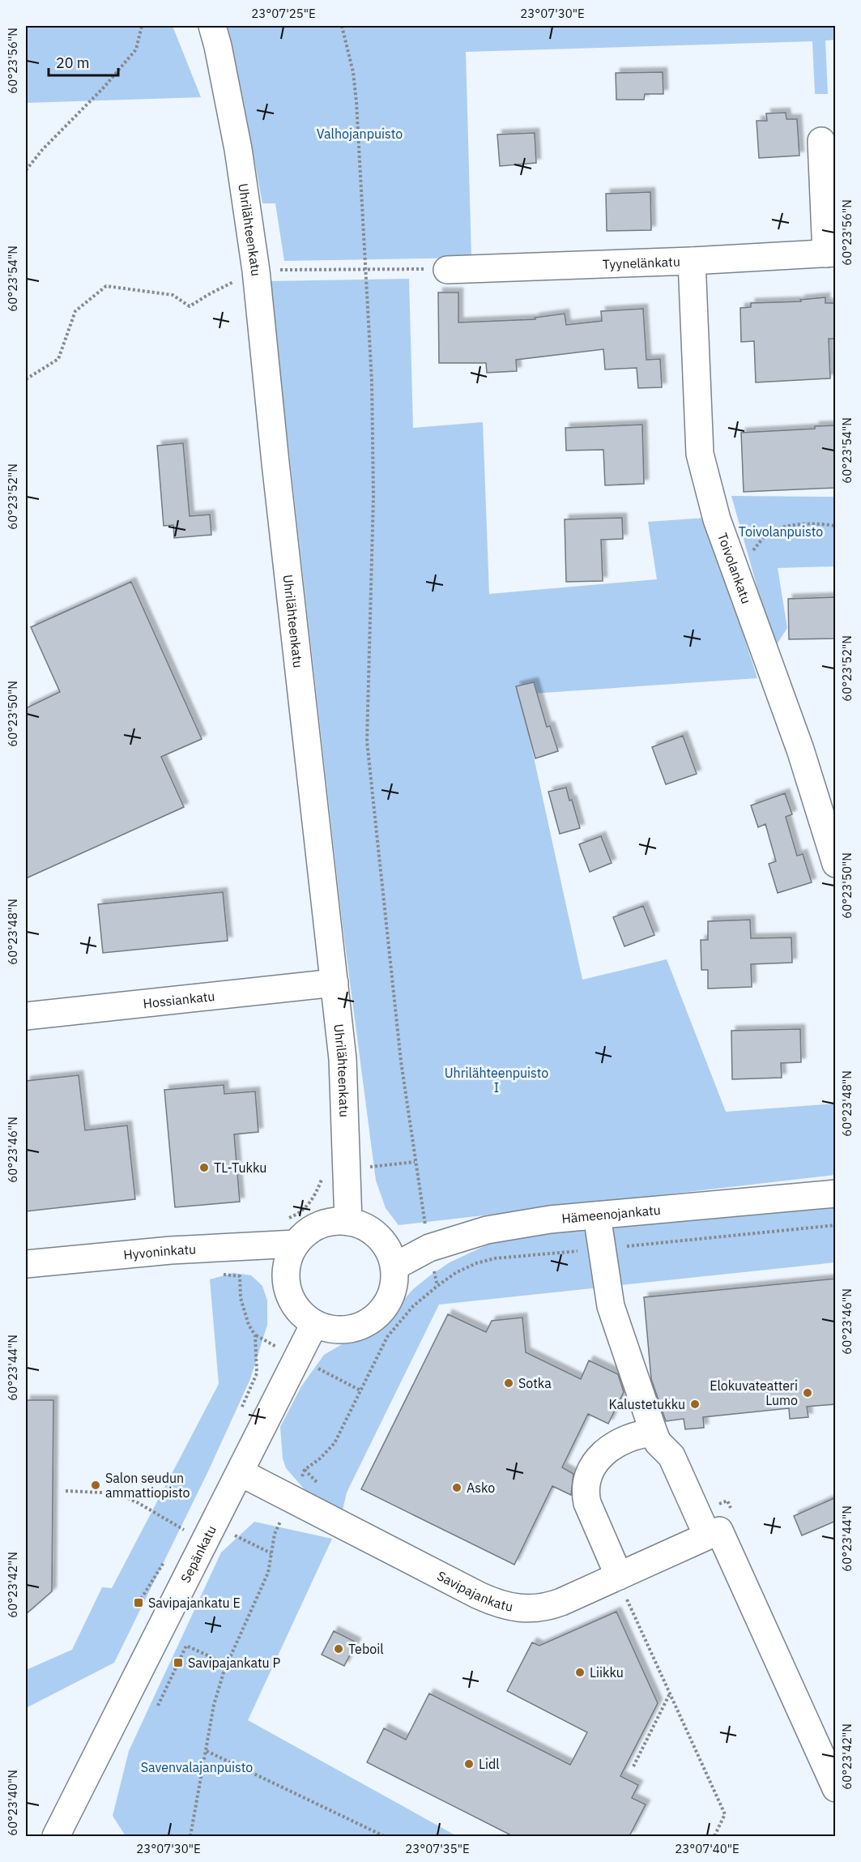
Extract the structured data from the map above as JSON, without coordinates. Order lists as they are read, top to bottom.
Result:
{
  "streets": {
    "street": [
      "Uhrilähteenkatu",
      "Tyynelänkatu",
      "Toivolankatu",
      "Hossiankatu",
      "Hämeenojankatu",
      "Hyvoninkatu",
      "Sepänkatu",
      "Savipajankatu"
    ]
  },
  "crossings": [
    ["Uhrilähteenkatu", "Hossiankatu"],
    ["Uhrilähteenkatu", "Hämeenojankatu"],
    ["Uhrilähteenkatu", "Hyvoninkatu"],
    ["Uhrilähteenkatu", "Sepänkatu"],
    ["Tyynelänkatu", "Toivolankatu"],
    ["Hämeenojankatu", "Hyvoninkatu"],
    ["Hämeenojankatu", "Sepänkatu"],
    ["Hyvoninkatu", "Sepänkatu"],
    ["Sepänkatu", "Savipajankatu"]
  ],
  "parks": [
    "Valhojanpuisto",
    "Toivolanpuisto",
    "Uhrilähteenpuisto I",
    "Savenvalajanpuisto"
  ],
  "places": {
    "other": [
      "TL-Tukku",
      "Sotka",
      "Elokuvateatteri Lumo",
      "Kalustetukku",
      "Salon seudun ammattiopisto",
      "Asko",
      "Teboil",
      "Liikku",
      "Lidl"
    ],
    "transit": ["Savipajankatu E", "Savipajankatu P"]
  },
  "scale_bar": "20 m",
  "coordinates": [
    "23°07'25\"E",
    "23°07'30\"E",
    "60°23'56\"N",
    "60°23'54\"N",
    "60°23'52\"N",
    "60°23'50\"N",
    "60°23'48\"N",
    "60°23'46\"N",
    "60°23'44\"N",
    "60°23'42\"N",
    "60°23'40\"N",
    "23°07'35\"E",
    "23°07'40\"E"
  ]
}
